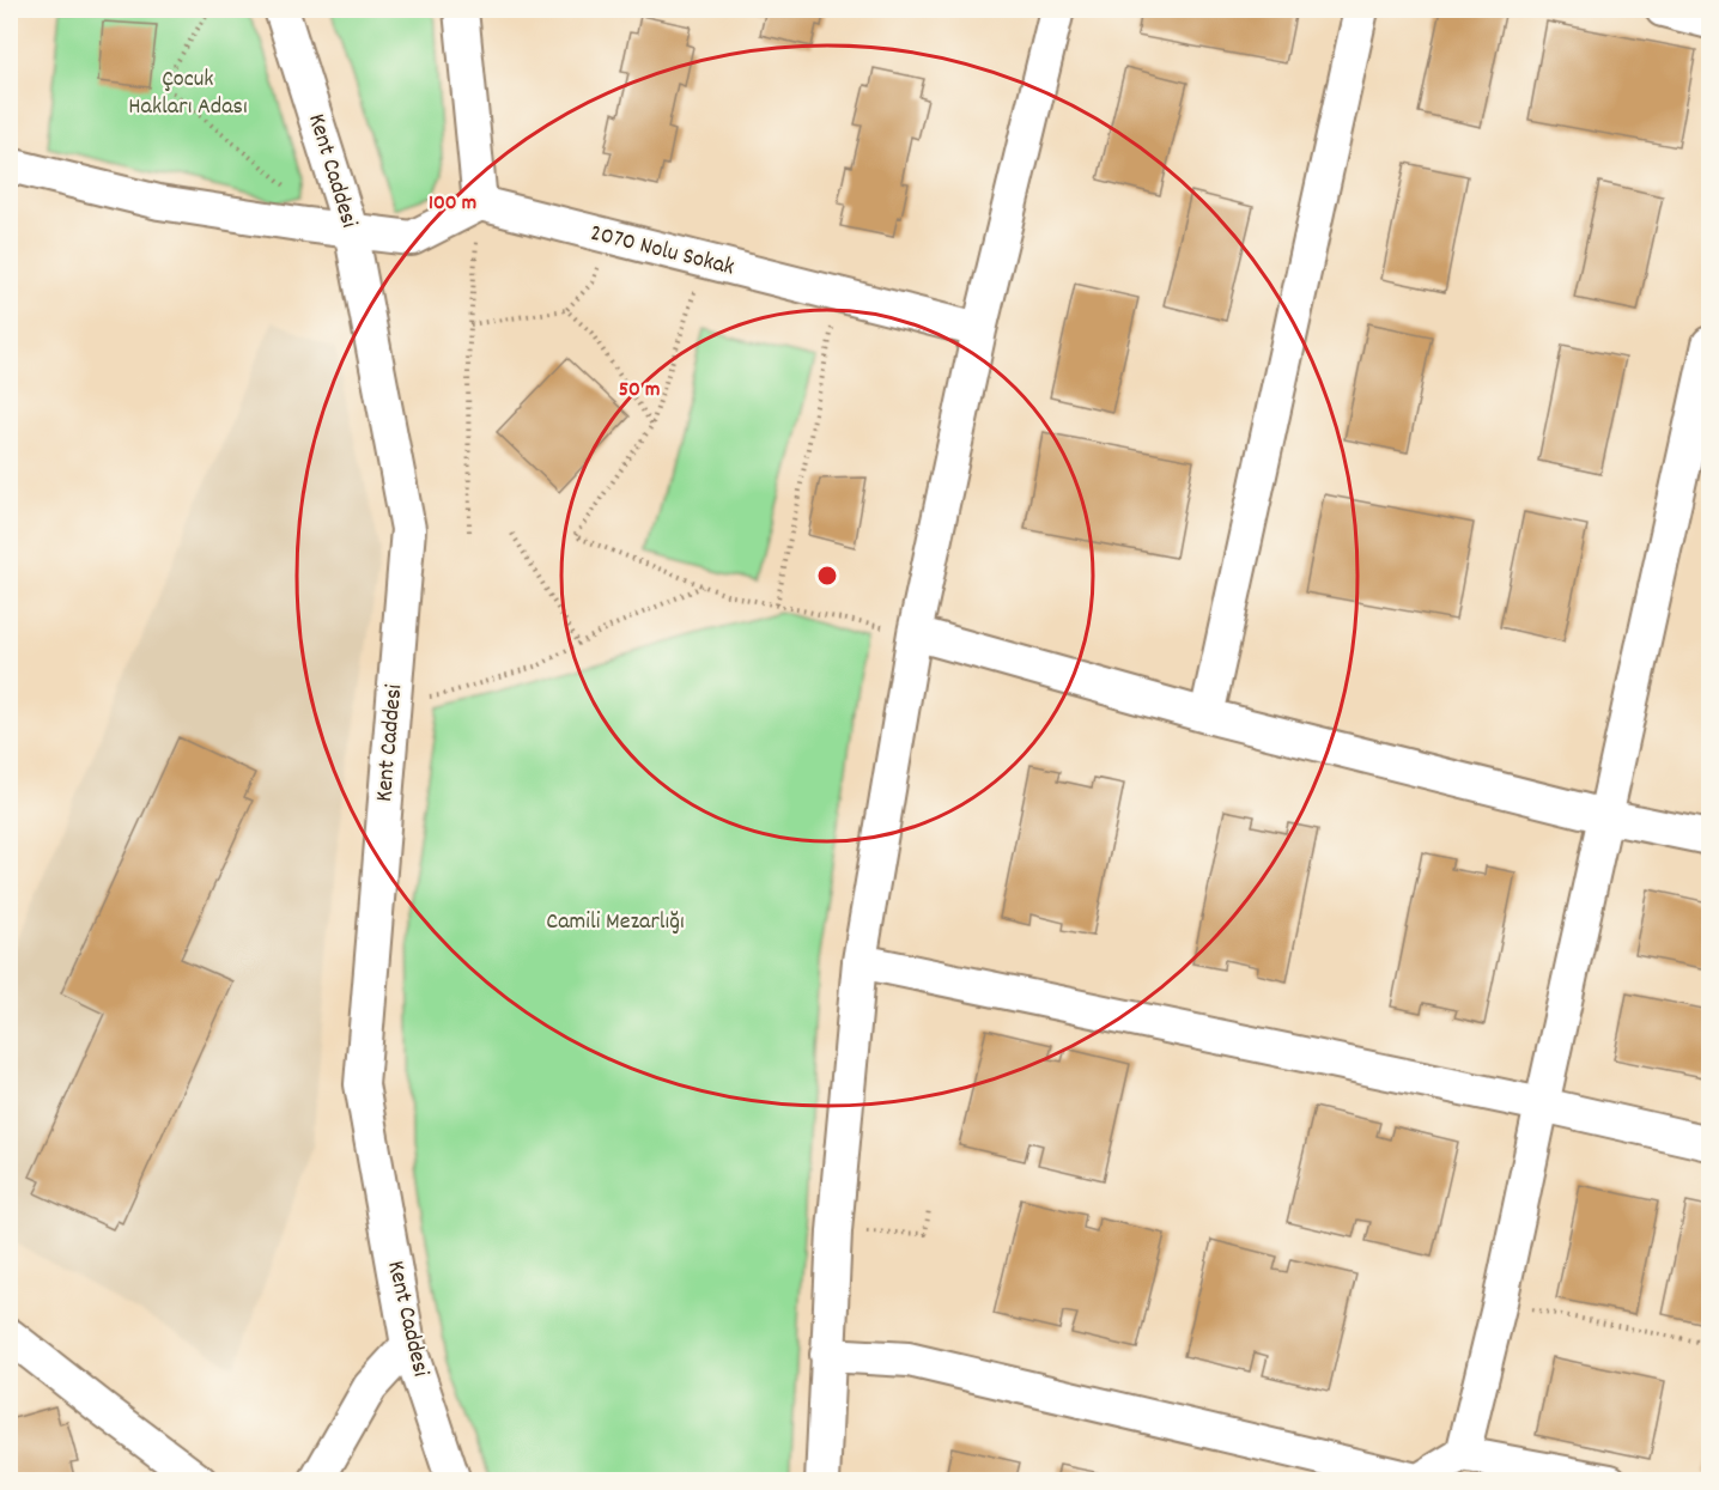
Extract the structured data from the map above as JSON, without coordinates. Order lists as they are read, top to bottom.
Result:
{
  "streets": {
    "street": ["Kent Caddesi", "2070 Nolu Sokak"]
  },
  "parks": ["Çocuk Hakları Adası", "Camili Mezarlığı"],
  "rings": ["100 m", "50 m"]
}
